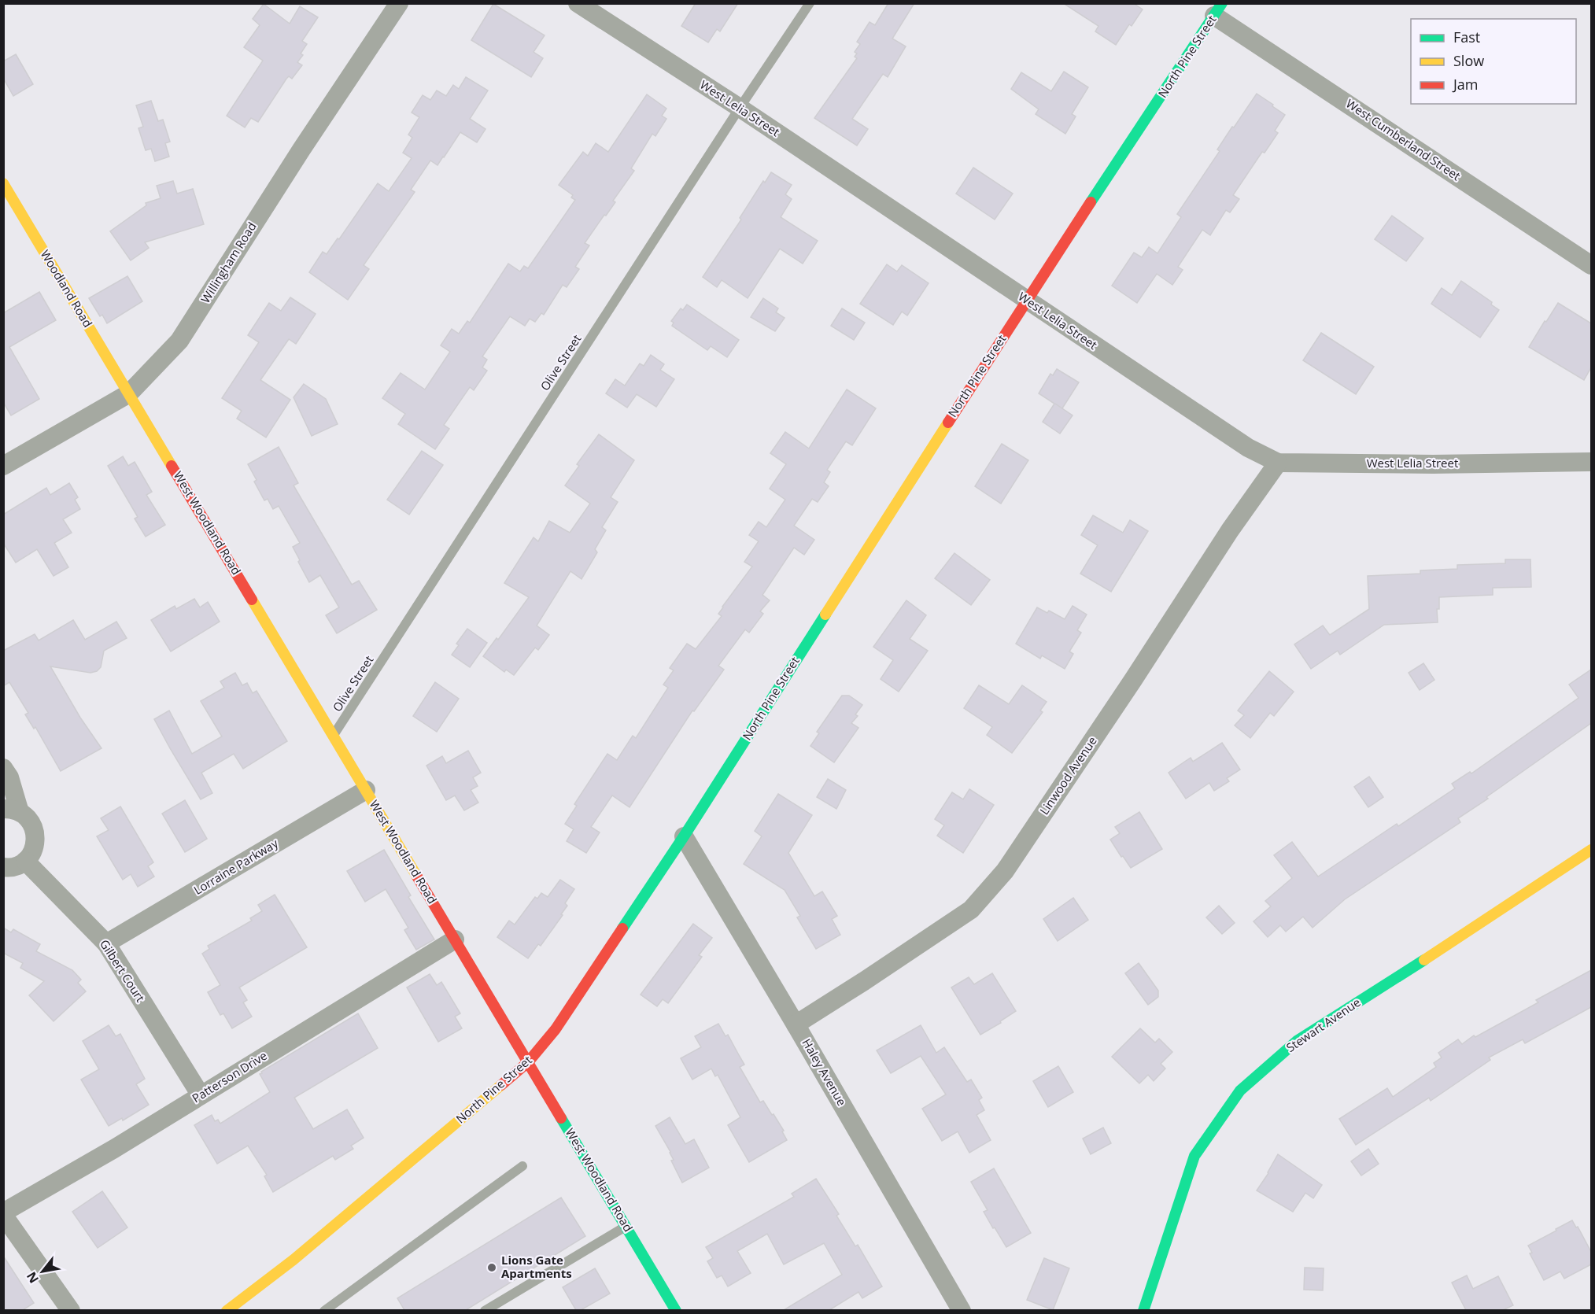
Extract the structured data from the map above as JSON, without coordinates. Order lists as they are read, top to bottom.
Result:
{
  "streets": {
    "street": [
      "North Pine Street",
      "West Lelia Street",
      "West Cumberland Street",
      "Willingham Road",
      "Woodland Road",
      "West Woodland Road",
      "Linwood Avenue",
      "Lorraine Parkway",
      "Gilbert Court",
      "Stewart Avenue",
      "Haley Avenue",
      "Patterson Drive"
    ],
    "lane": ["Olive Street"]
  },
  "crossings": [
    ["North Pine Street", "West Lelia Street"],
    ["North Pine Street", "West Cumberland Street"],
    ["North Pine Street", "West Woodland Road"],
    ["North Pine Street", "Haley Avenue"],
    ["West Lelia Street", "Olive Street"],
    ["West Lelia Street", "Linwood Avenue"],
    ["Willingham Road", "Woodland Road"],
    ["Willingham Road", "West Woodland Road"],
    ["Woodland Road", "West Woodland Road"],
    ["Olive Street", "West Woodland Road"],
    ["West Woodland Road", "Lorraine Parkway"],
    ["West Woodland Road", "Patterson Drive"],
    ["Linwood Avenue", "Haley Avenue"],
    ["Lorraine Parkway", "Gilbert Court"],
    ["Gilbert Court", "Patterson Drive"]
  ],
  "places": ["Lions Gate Apartments"],
  "legend": ["Fast", "Slow", "Jam"],
  "north": "bottom left"
}
